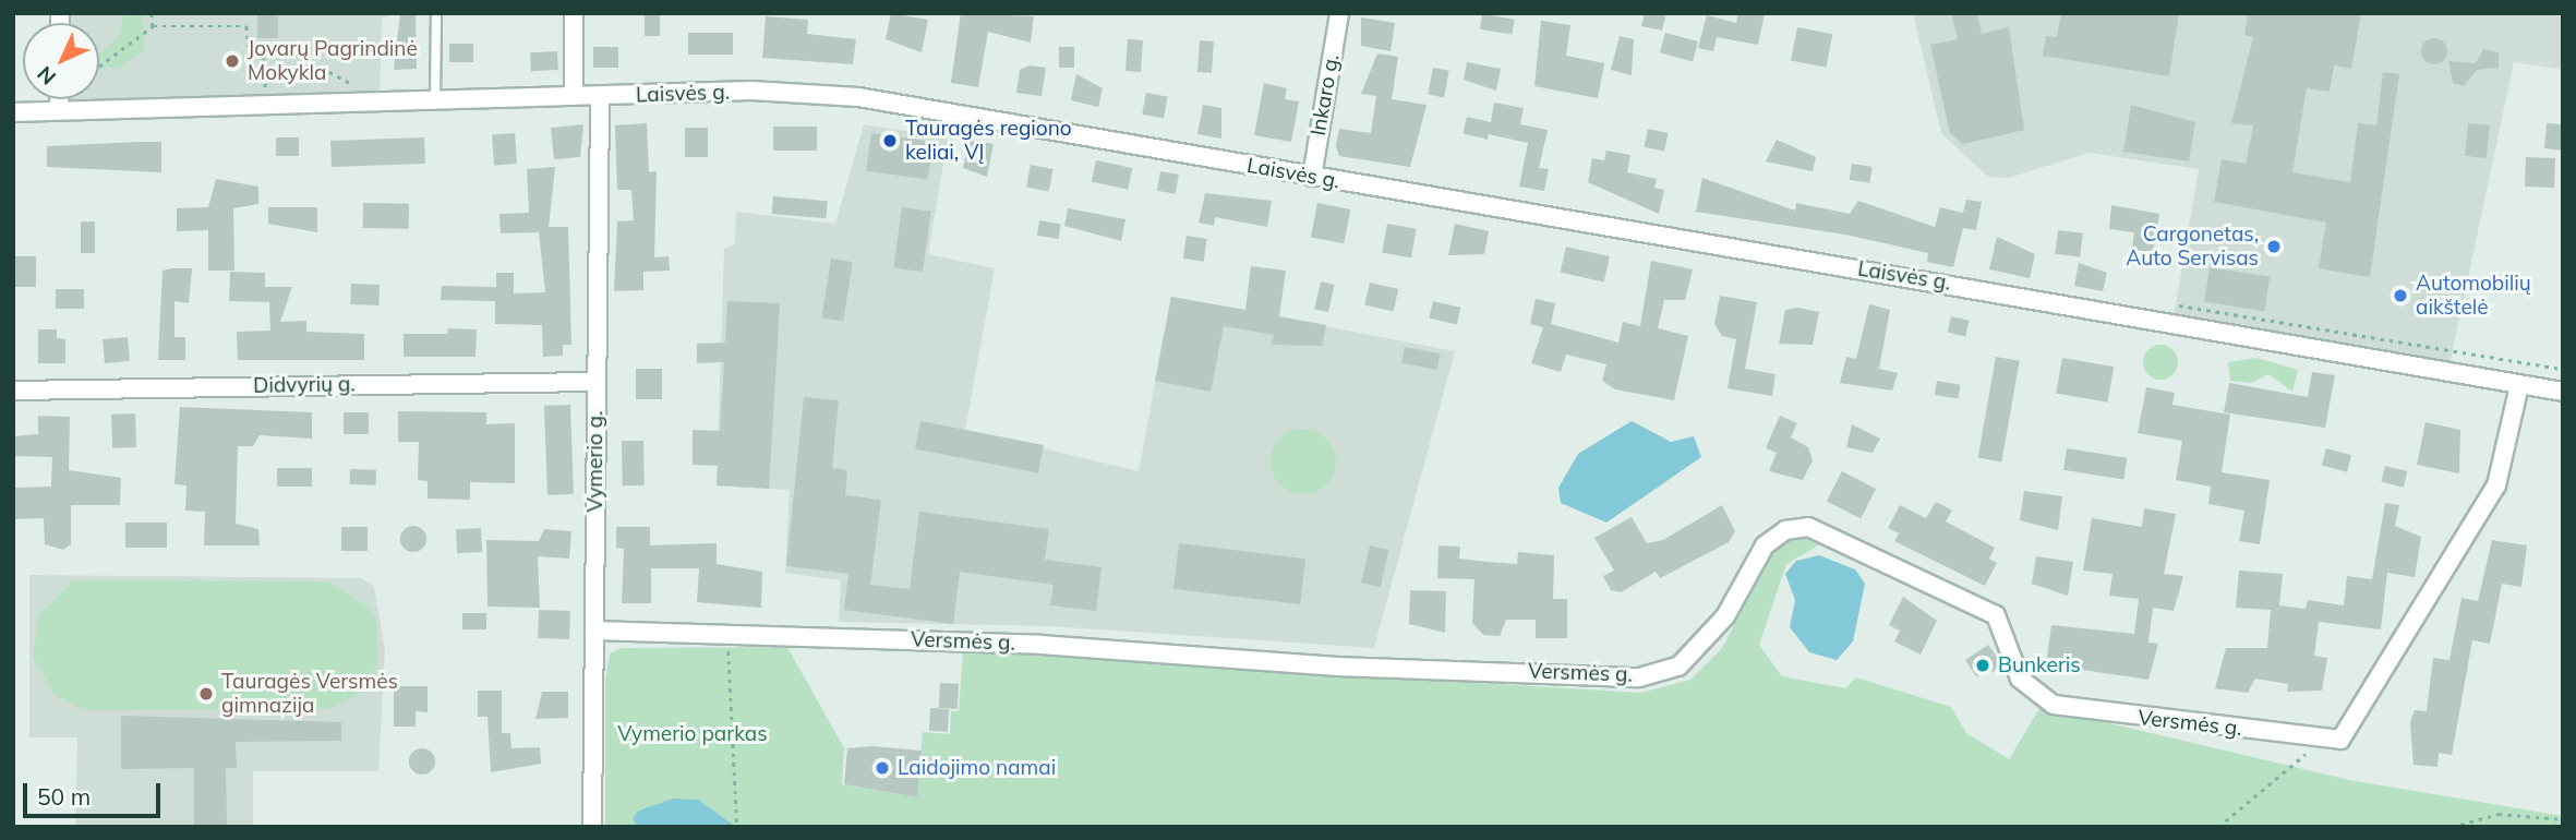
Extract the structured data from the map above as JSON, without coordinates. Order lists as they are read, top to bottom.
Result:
{
  "streets": {
    "street": [
      "Laisvės g.",
      "Inkaro g.",
      "Didvyrių g.",
      "Vymerio g.",
      "Versmės g."
    ]
  },
  "crossings": [
    ["Laisvės g.", "Inkaro g."],
    ["Laisvės g.", "Vymerio g."],
    ["Didvyrių g.", "Vymerio g."],
    ["Vymerio g.", "Versmės g."]
  ],
  "parks": ["Vymerio parkas"],
  "places": [
    "Jovarų Pagrindinė Mokykla",
    "Tauragės regiono keliai, VĮ",
    "Cargonetas, Auto Servisas",
    "Automobilių aikštelė",
    "Bunkeris",
    "Tauragės Versmės gimnazija",
    "Laidojimo namai"
  ],
  "scale_bar": "50 m",
  "north": "bottom left"
}
